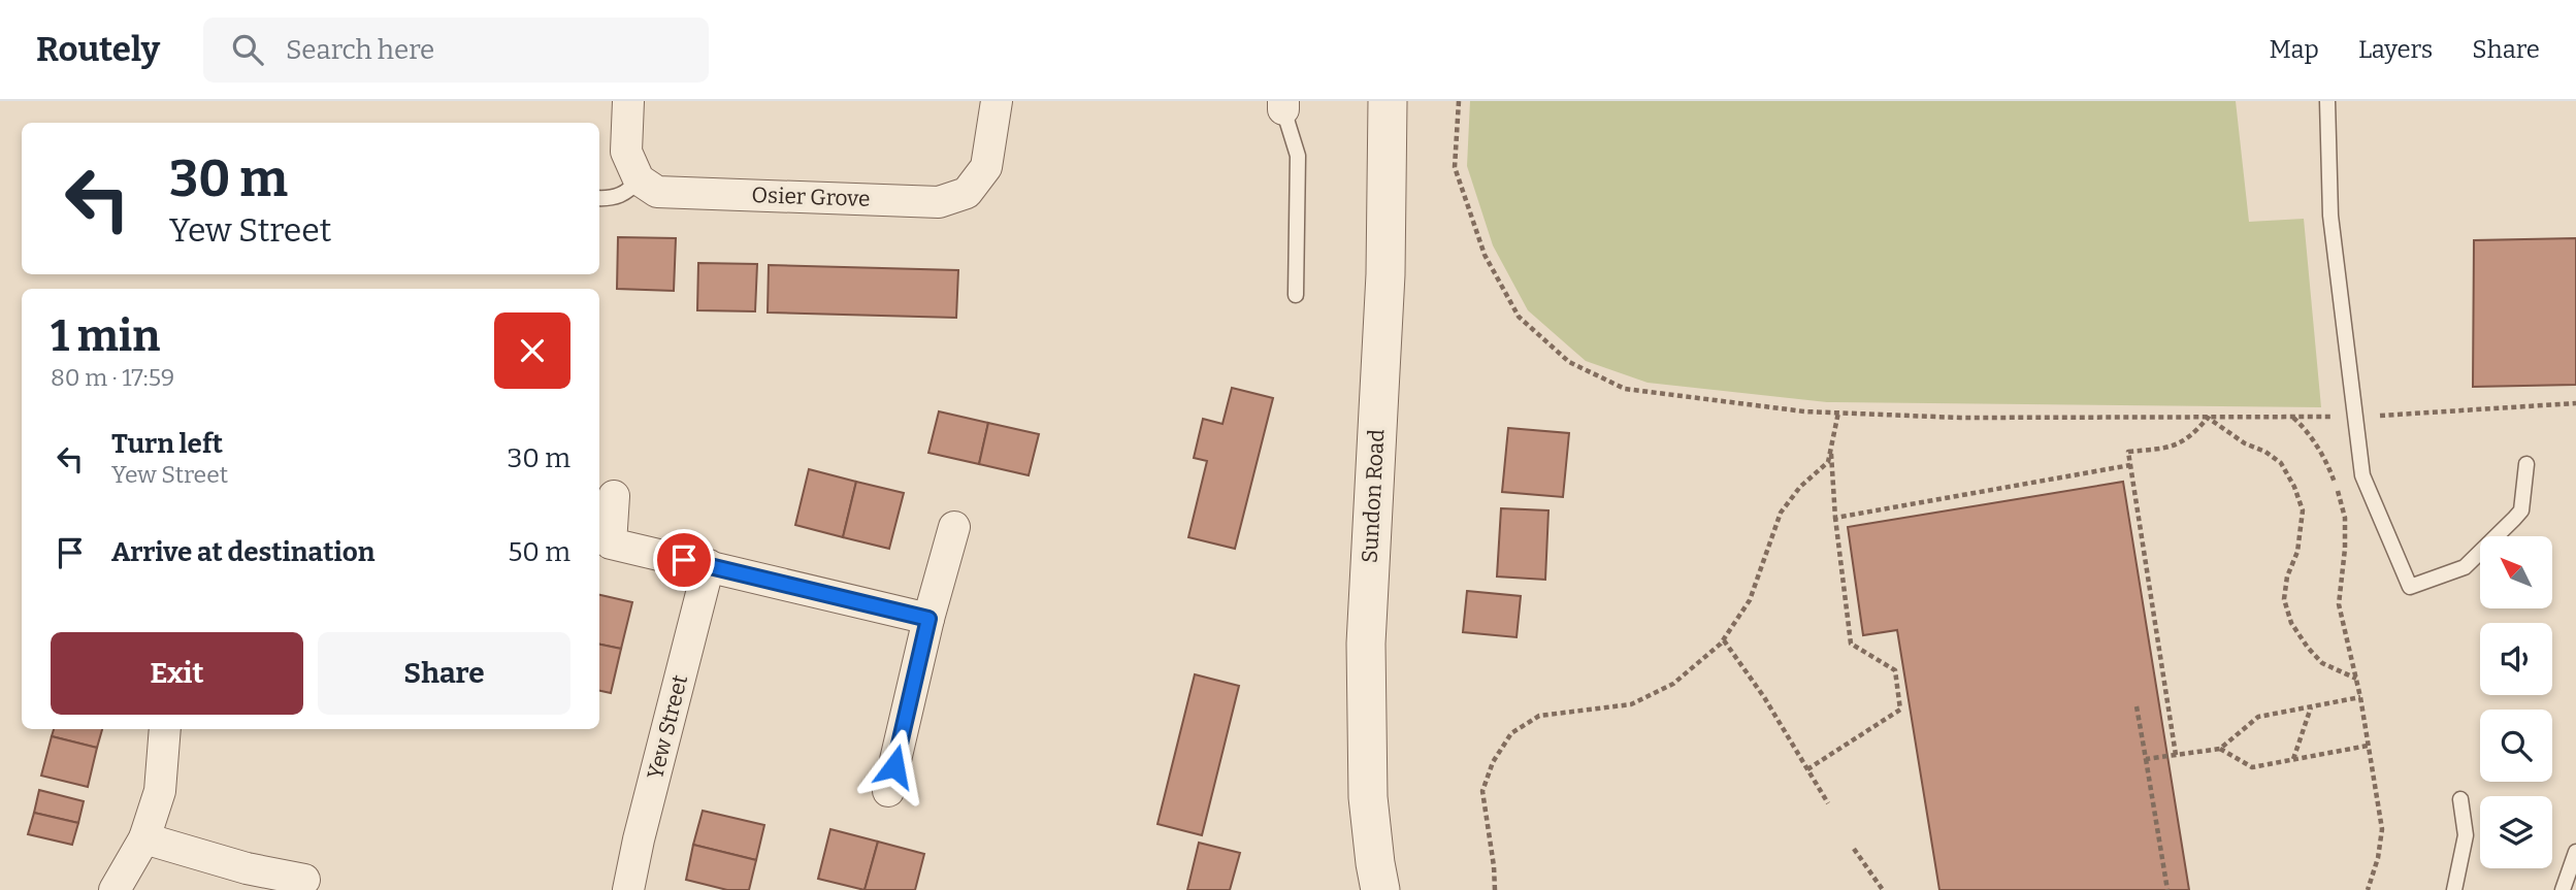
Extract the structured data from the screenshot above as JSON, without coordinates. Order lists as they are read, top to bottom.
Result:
{
  "streets": {
    "street": ["Osier Grove", "Sundon Road", "Yew Street"]
  },
  "north": "top left",
  "page": {
    "header": "Routely",
    "search": "Search here",
    "nav": ["Map", "Layers", "Share"],
    "turn": ["30 m", "Yew Street"],
    "heading": ["1 min", "80 m · 17:59"],
    "list": [
      {
        "name": "Turn left",
        "note": "Yew Street",
        "value": "30 m"
      },
      {
        "name": "Arrive at destination",
        "value": "50 m"
      }
    ],
    "buttons": ["Exit", "Share"]
  }
}
